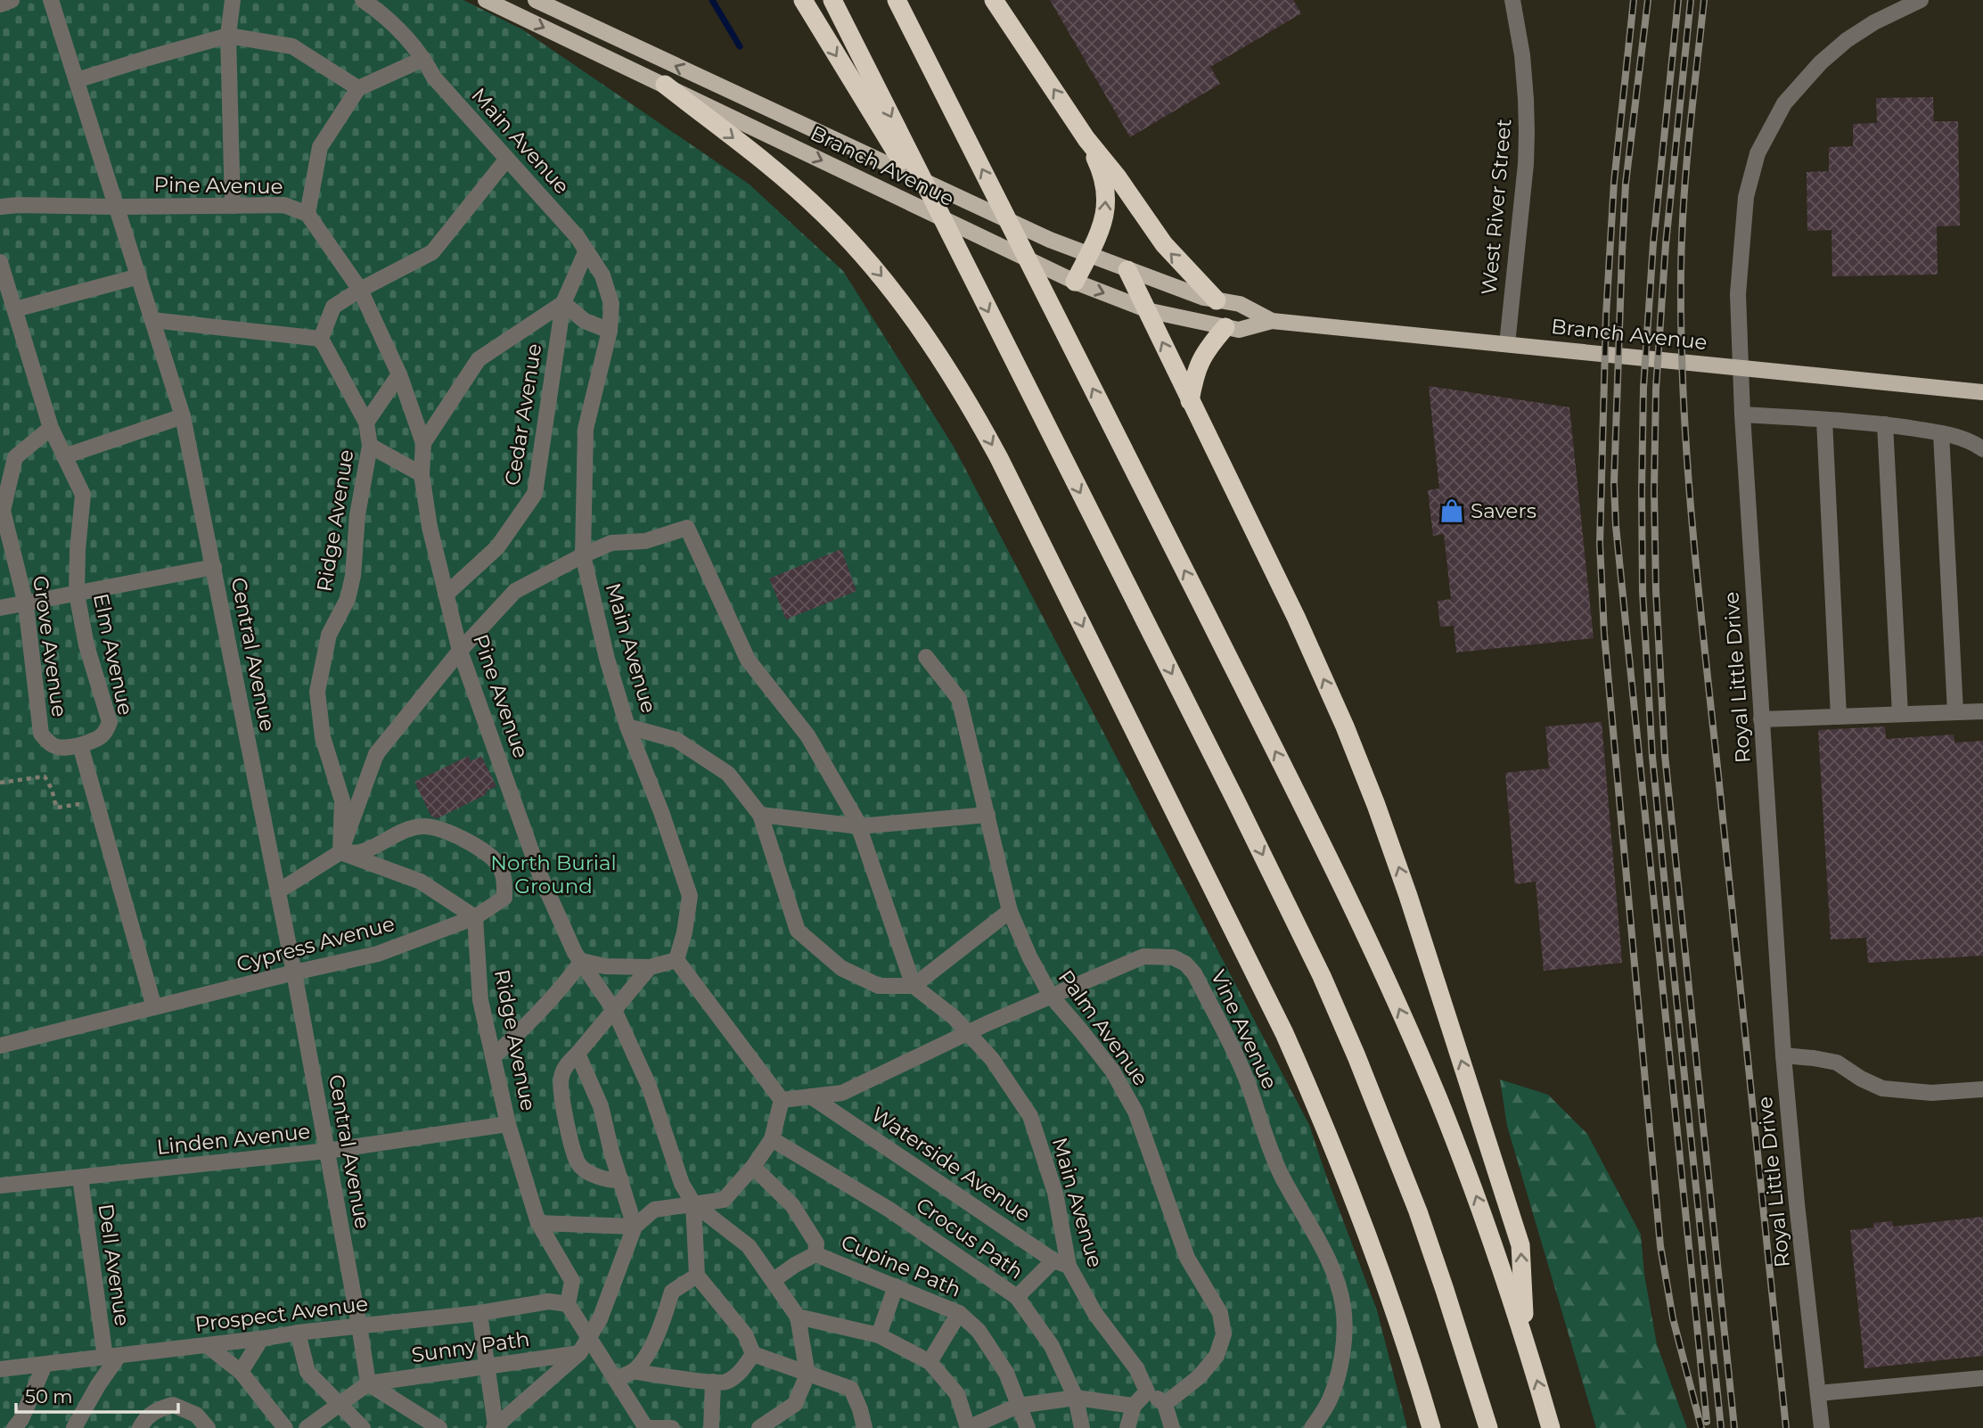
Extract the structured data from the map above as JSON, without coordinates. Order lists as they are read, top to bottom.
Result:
{
  "streets": {
    "main road": ["Branch Avenue"],
    "street": [
      "Main Avenue",
      "Pine Avenue",
      "West River Street",
      "Cedar Avenue",
      "Ridge Avenue",
      "Grove Avenue",
      "Elm Avenue",
      "Central Avenue",
      "Royal Little Drive",
      "Cypress Avenue",
      "Palm Avenue",
      "Vine Avenue",
      "Linden Avenue",
      "Waterside Avenue",
      "Crocus Path",
      "Dell Avenue",
      "Cupine Path",
      "Prospect Avenue",
      "Sunny Path"
    ]
  },
  "crossings": [
    ["Main Avenue", "Cedar Avenue"],
    ["Main Avenue", "Vine Avenue"],
    ["Main Avenue", "Waterside Avenue"],
    ["Branch Avenue", "West River Street"],
    ["Pine Avenue", "Cedar Avenue"],
    ["Pine Avenue", "Central Avenue"],
    ["Pine Avenue", "Cupine Path"],
    ["Ridge Avenue", "Cypress Avenue"],
    ["Ridge Avenue", "Linden Avenue"],
    ["Ridge Avenue", "Prospect Avenue"],
    ["Grove Avenue", "Elm Avenue"],
    ["Central Avenue", "Cypress Avenue"],
    ["Central Avenue", "Linden Avenue"],
    ["Central Avenue", "Prospect Avenue"],
    ["Palm Avenue", "Vine Avenue"],
    ["Vine Avenue", "Waterside Avenue"],
    ["Linden Avenue", "Dell Avenue"],
    ["Dell Avenue", "Prospect Avenue"]
  ],
  "parks": ["North Burial Ground"],
  "places": {
    "shop": ["Savers"]
  },
  "scale_bar": "50 m"
}
